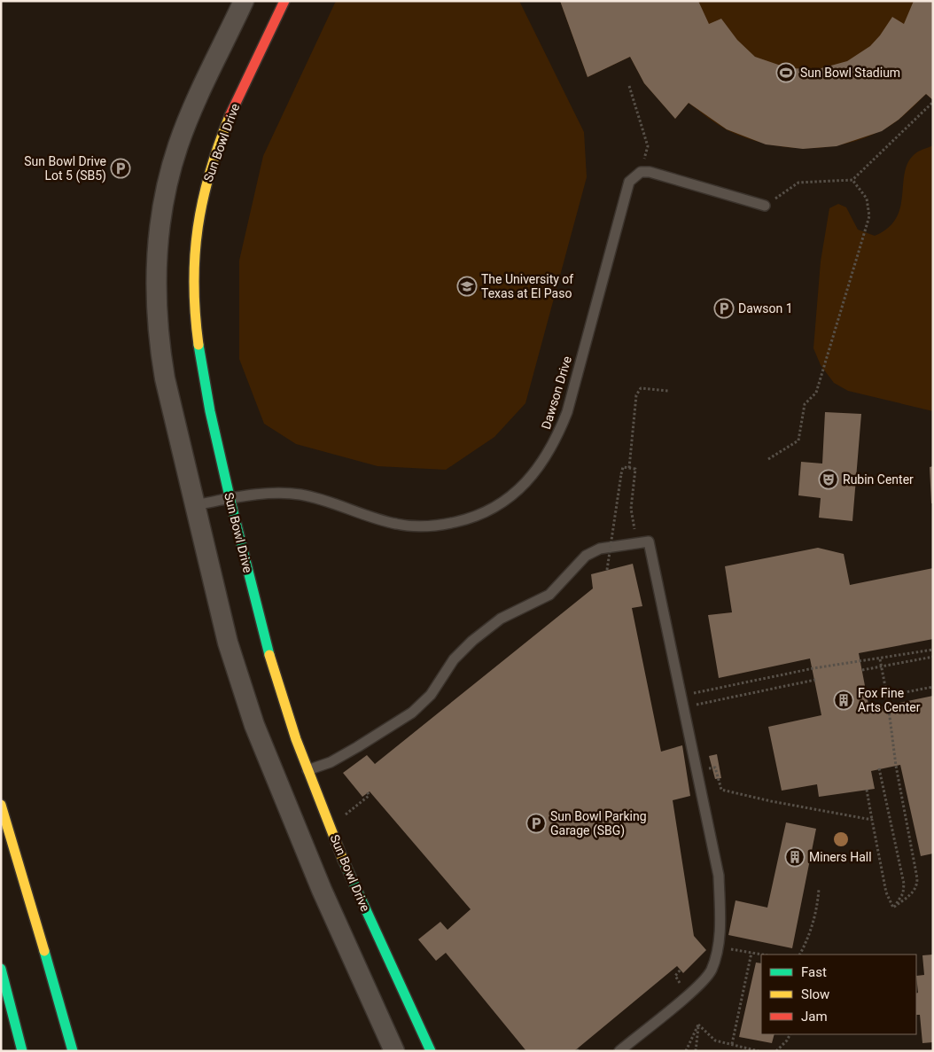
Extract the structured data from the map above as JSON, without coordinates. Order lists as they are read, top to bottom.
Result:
{
  "streets": {
    "main road": ["Sun Bowl Drive"],
    "lane": ["Dawson Drive"]
  },
  "crossings": [
    ["Sun Bowl Drive", "Dawson Drive"]
  ],
  "places": {
    "sports": ["Sun Bowl Stadium"],
    "parking": ["Sun Bowl Drive Lot 5 (SB5)", "Dawson 1", "Sun Bowl Parking Garage (SBG)"],
    "school or university": ["The University of Texas at El Paso"],
    "theatre": ["Rubin Center"],
    "building": ["Fox Fine Arts Center", "Miners Hall"]
  },
  "legend": ["Fast", "Slow", "Jam"]
}
